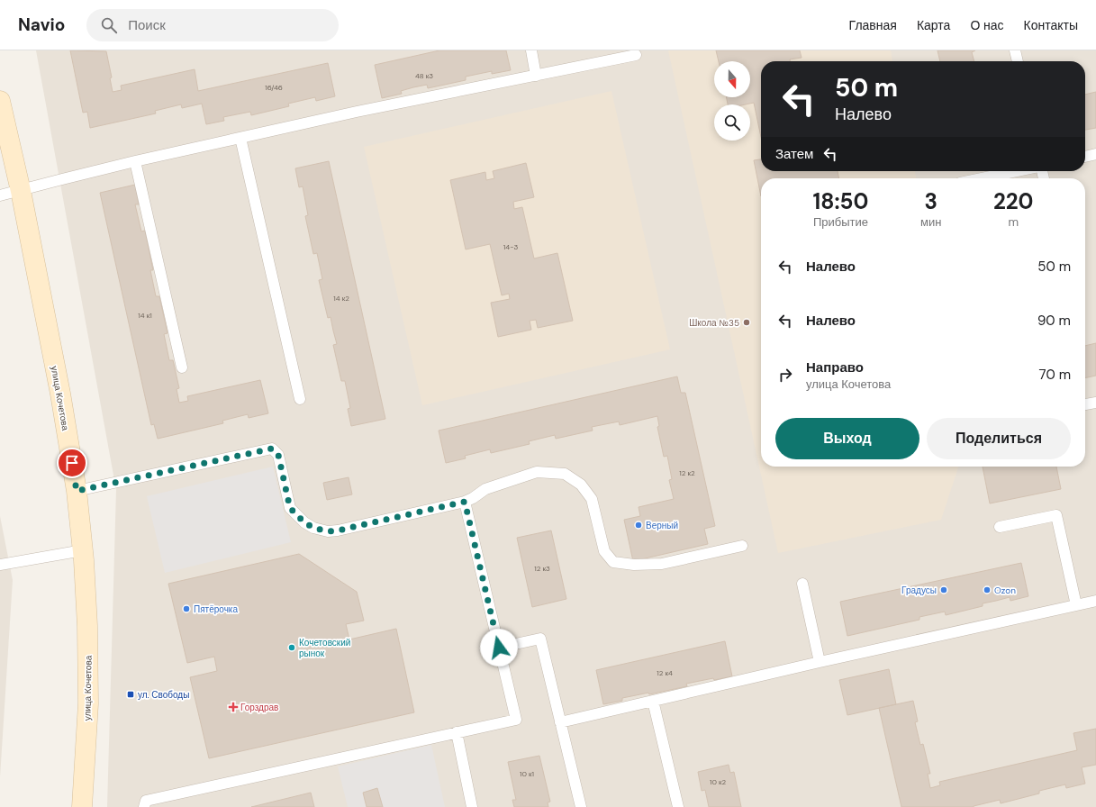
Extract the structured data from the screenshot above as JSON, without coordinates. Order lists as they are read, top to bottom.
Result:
{
  "streets": {
    "main road": ["улица Кочетова"]
  },
  "places": {
    "other": [
      "Школа №35",
      "Верный",
      "Градусы",
      "Ozon",
      "Пятёрочка",
      "Кочетовский рынок"
    ],
    "transit": ["ул. Свободы"],
    "health": ["Горздрав"]
  },
  "house_numbers": [
    "48 к3",
    "16/46",
    "14-3",
    "14 к2",
    "14 к1",
    "12 к2",
    "12 к3",
    "12 к4",
    "10 к1",
    "10 к2"
  ],
  "north": "bottom",
  "page": {
    "header": "Navio",
    "search": "Поиск",
    "nav": [
      "Главная",
      "Карта",
      "О нас",
      "Контакты"
    ],
    "turn": ["50 m", "Налево"],
    "then": "Затем",
    "eta": [
      "18:50",
      "Прибытие",
      "3",
      "мин",
      "220",
      "m"
    ],
    "list": [
      {
        "name": "Налево",
        "value": "50 m"
      },
      {
        "name": "Налево",
        "value": "90 m"
      },
      {
        "name": "Направо",
        "note": "улица Кочетова",
        "value": "70 m"
      }
    ],
    "buttons": ["Выход", "Поделиться"]
  }
}
